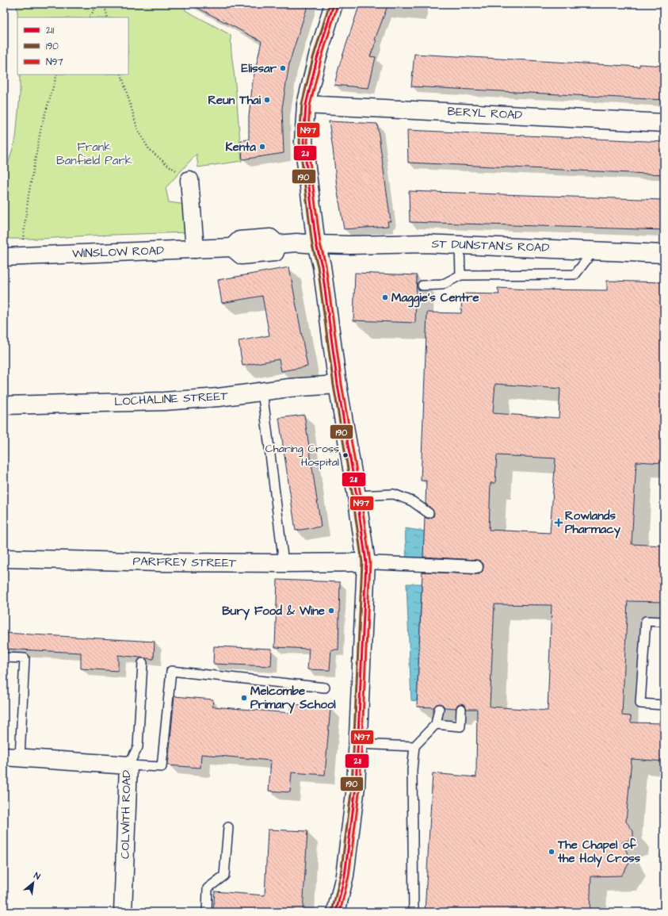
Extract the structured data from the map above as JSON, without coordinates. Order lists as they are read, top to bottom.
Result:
{
  "streets": {
    "street": [
      "BERYL ROAD",
      "ST DUNSTAN'S ROAD",
      "WINSLOW ROAD",
      "LOCHALINE STREET",
      "PARFREY STREET",
      "COLWITH ROAD"
    ]
  },
  "crossings": [
    ["ST DUNSTAN'S ROAD", "WINSLOW ROAD"]
  ],
  "parks": ["Frank Banfield Park"],
  "places": {
    "other": [
      "Elissar",
      "Reun Thai",
      "Kenta",
      "Maggie's Centre",
      "Charing Cross Hospital",
      "Bury Food & Wine",
      "Melcombe Primary School",
      "The Chapel of the Holy Cross"
    ],
    "health": ["Rowlands Pharmacy"]
  },
  "lines": ["transit line 211", "transit line 190", "transit line N97"],
  "legend": ["211", "190", "N97"],
  "north": "top right"
}
